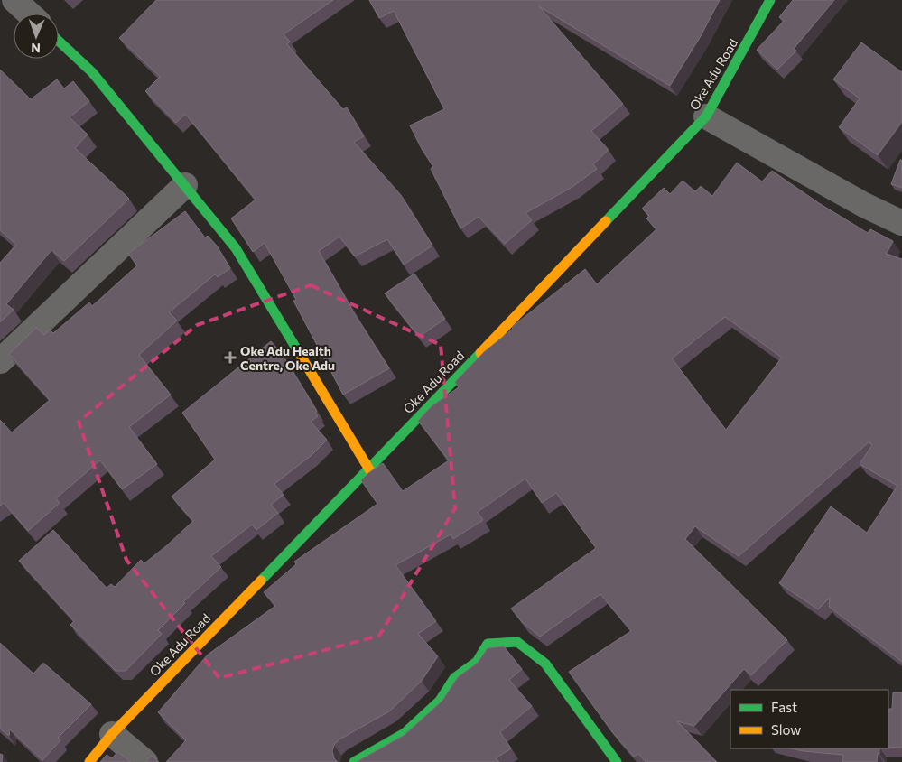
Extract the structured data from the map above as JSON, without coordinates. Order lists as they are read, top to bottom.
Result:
{
  "streets": {
    "street": ["Oke Adu Road"]
  },
  "places": {
    "health": ["Oke Adu Health Centre, Oke Adu"]
  },
  "legend": ["Fast", "Slow"],
  "north": "bottom"
}
